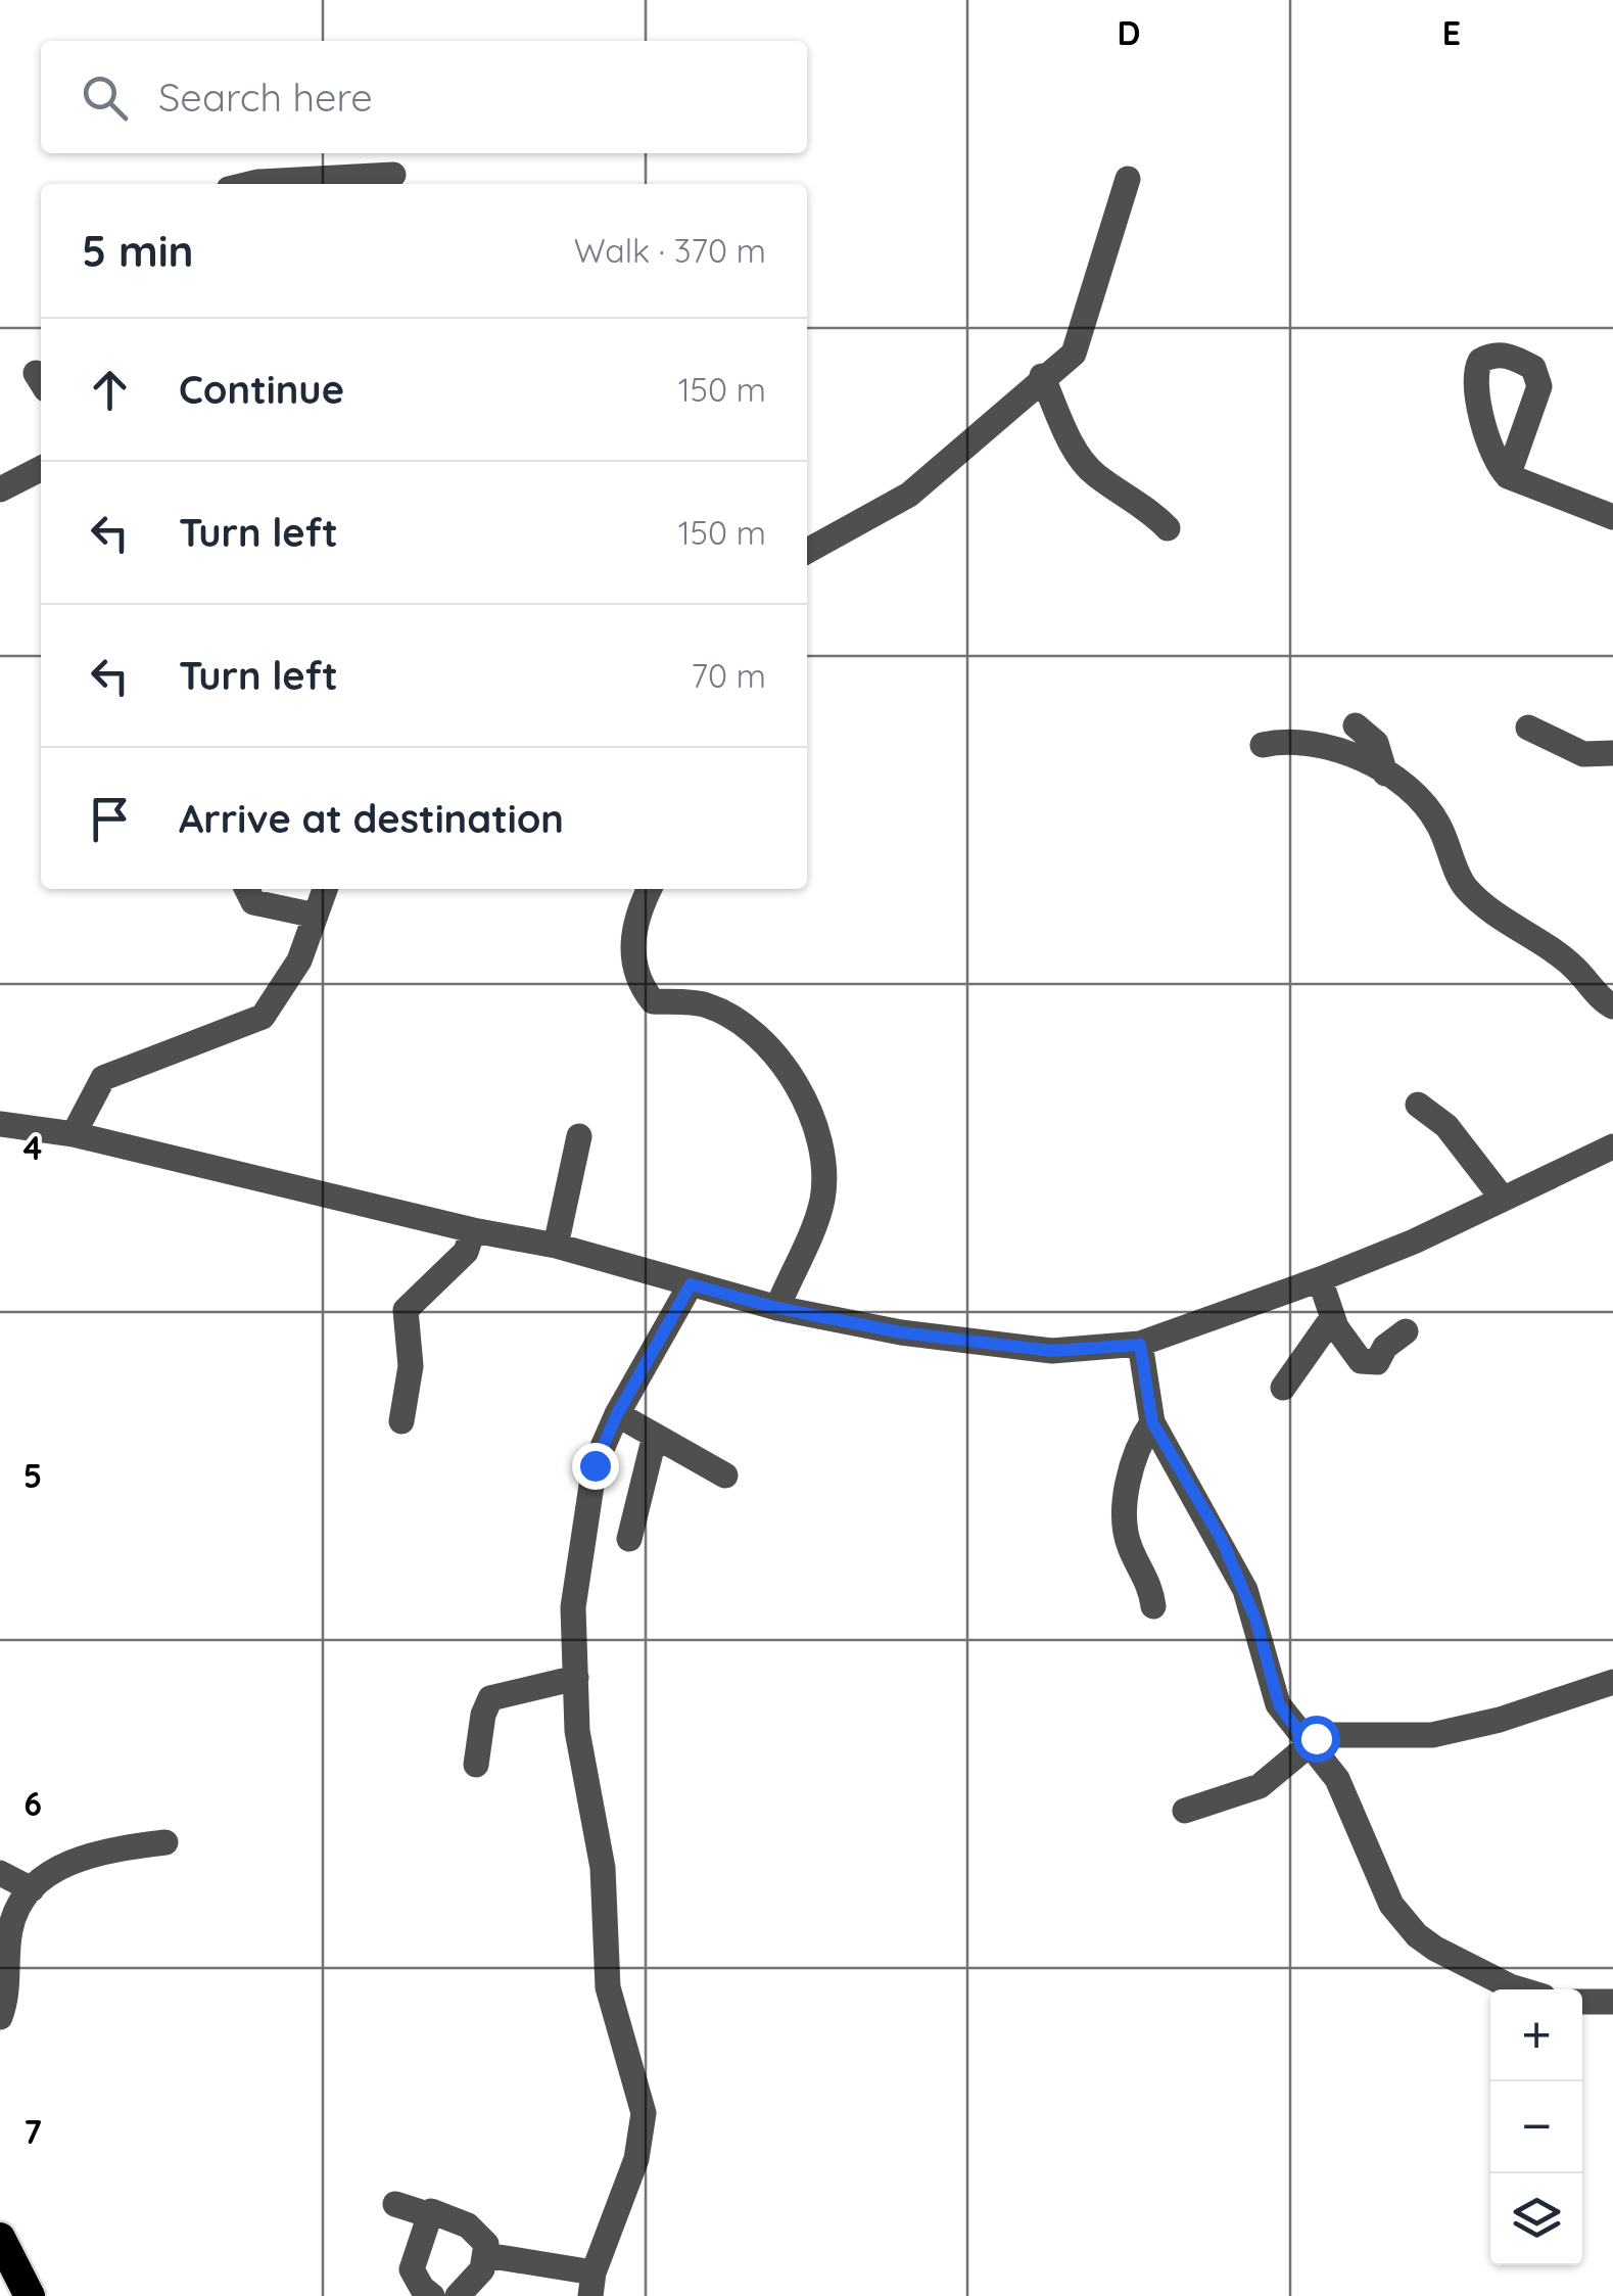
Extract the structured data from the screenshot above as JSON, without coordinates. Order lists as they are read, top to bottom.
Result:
{
  "page": {
    "search": "Search here",
    "heading": ["5 min", "Walk · 370 m"],
    "list": [
      ["Continue", "150 m"],
      ["Turn left", "150 m"],
      ["Turn left", "70 m"],
      "Arrive at destination"
    ],
    "map_buttons": ["+", "−"]
  },
  "grid": {
    "columns": ["D", "E"],
    "rows": [
      "4",
      "5",
      "6",
      "7"
    ]
  }
}
